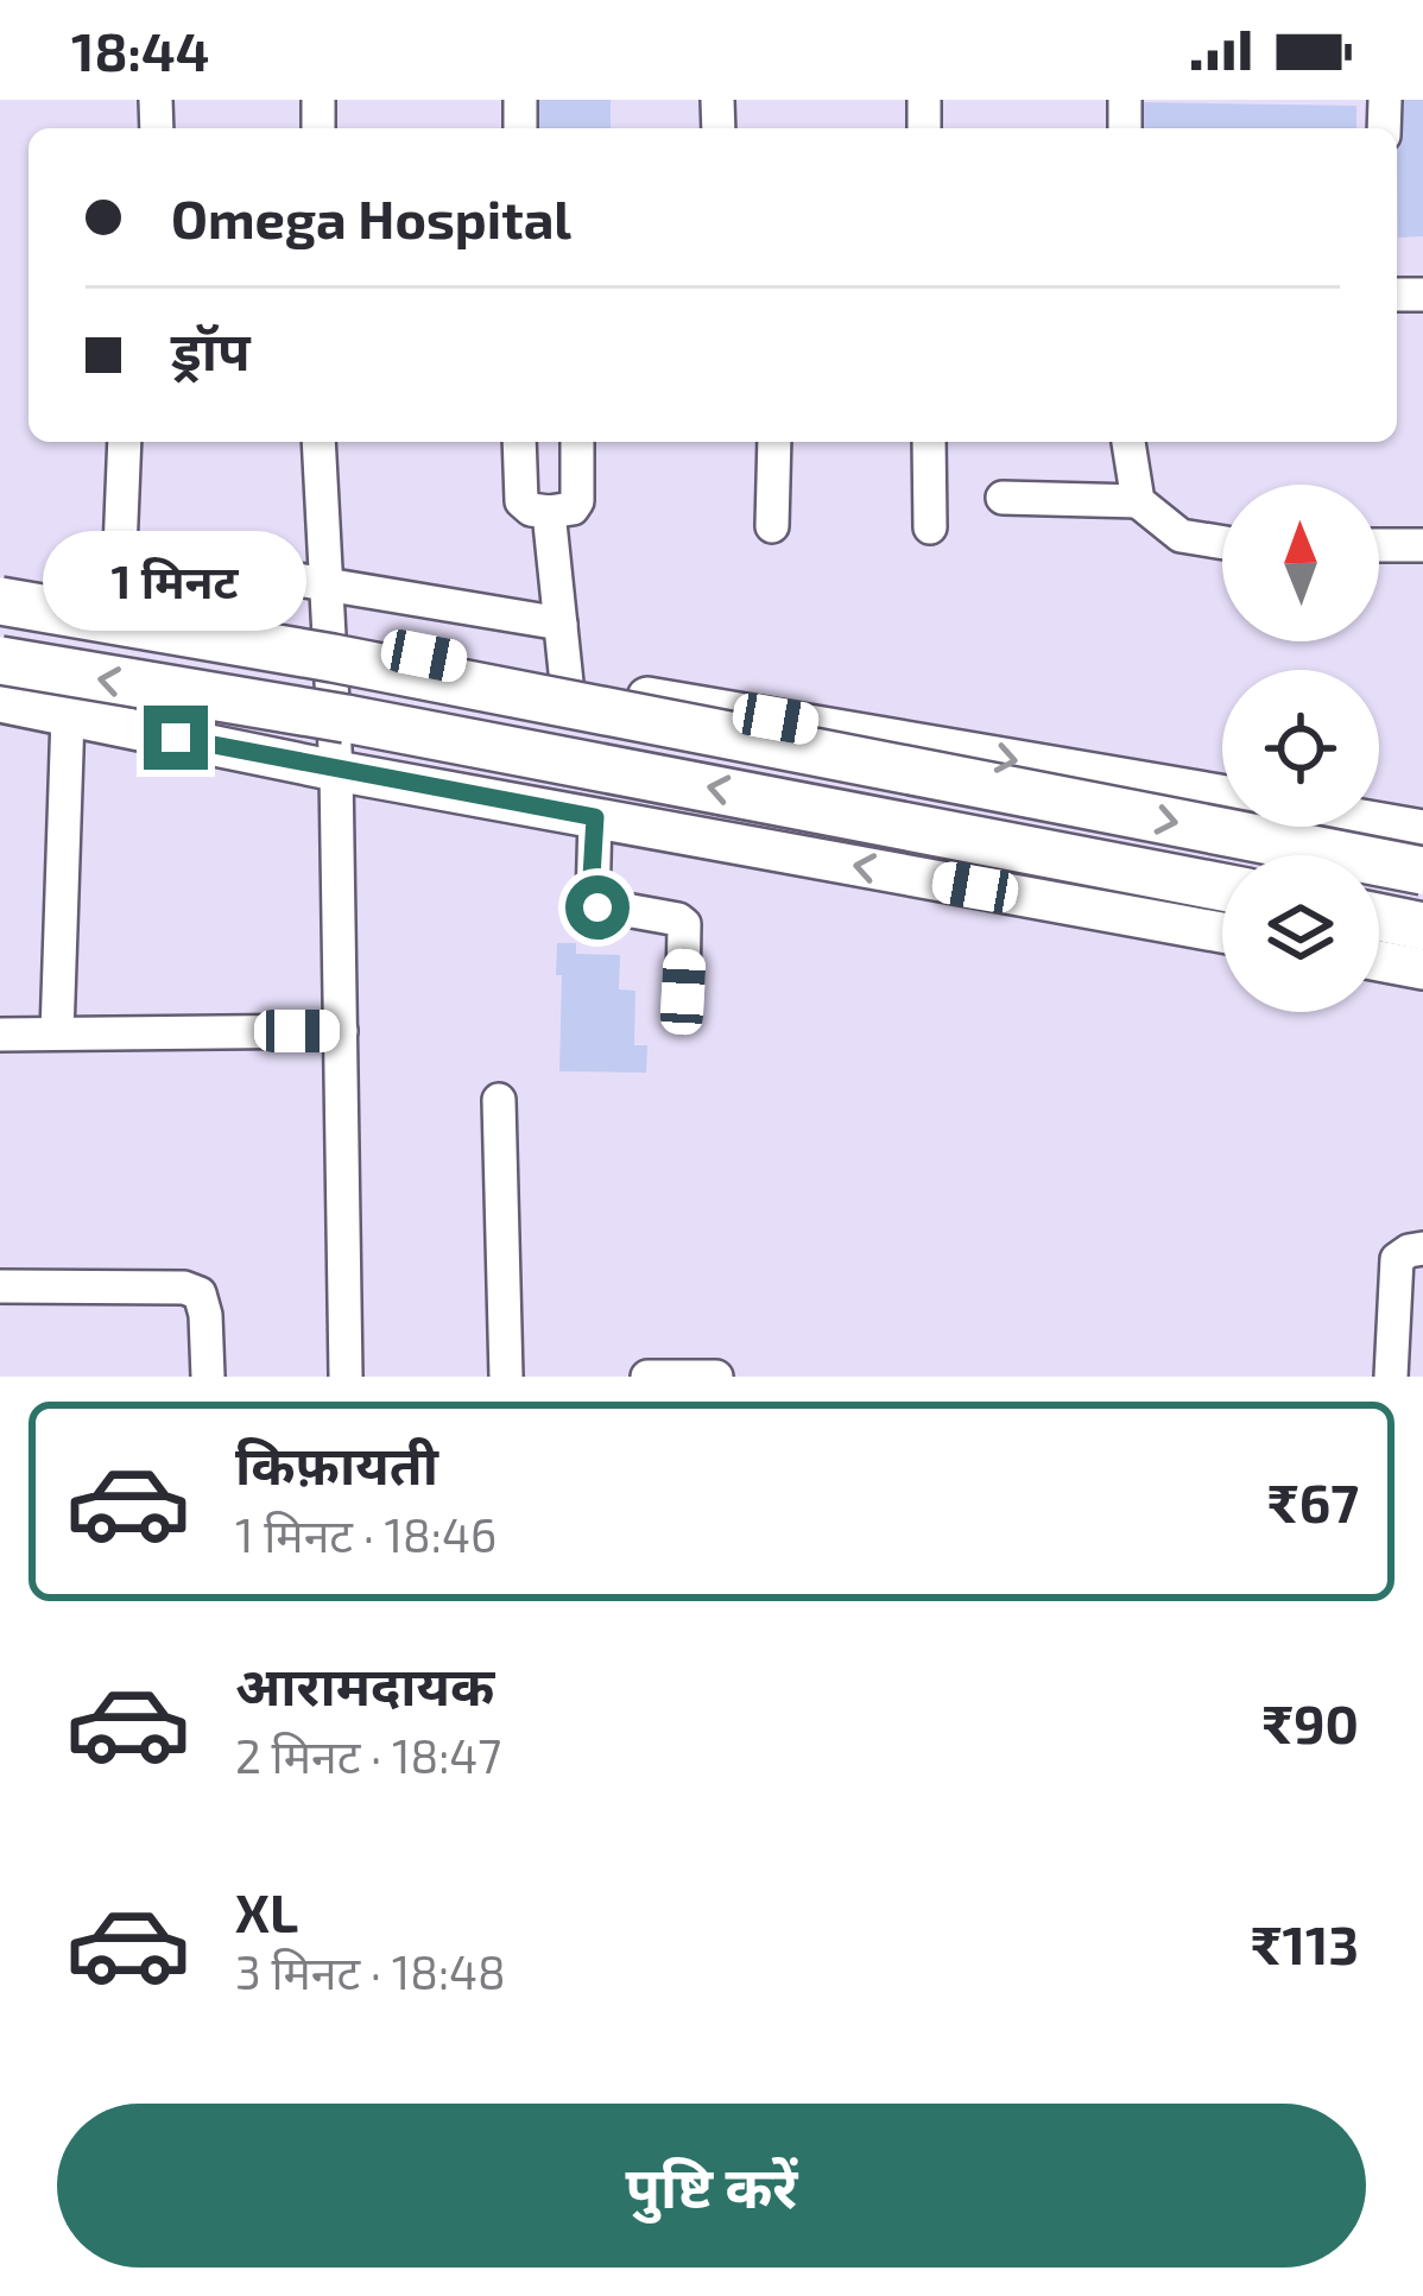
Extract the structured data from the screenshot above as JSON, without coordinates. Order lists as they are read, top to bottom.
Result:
{
  "north": "top",
  "page": {
    "status": "18:44",
    "banner": ["Omega Hospital", "ड्रॉप"],
    "bubble": "1 मिनट",
    "list": [
      {
        "name": "किफ़ायती",
        "note": "1 मिनट · 18:46",
        "value": "₹67"
      },
      {
        "name": "आरामदायक",
        "note": "2 मिनट · 18:47",
        "value": "₹90"
      },
      {
        "name": "XL",
        "note": "3 मिनट · 18:48",
        "value": "₹113"
      }
    ],
    "buttons": "पुष्टि करें"
  }
}
